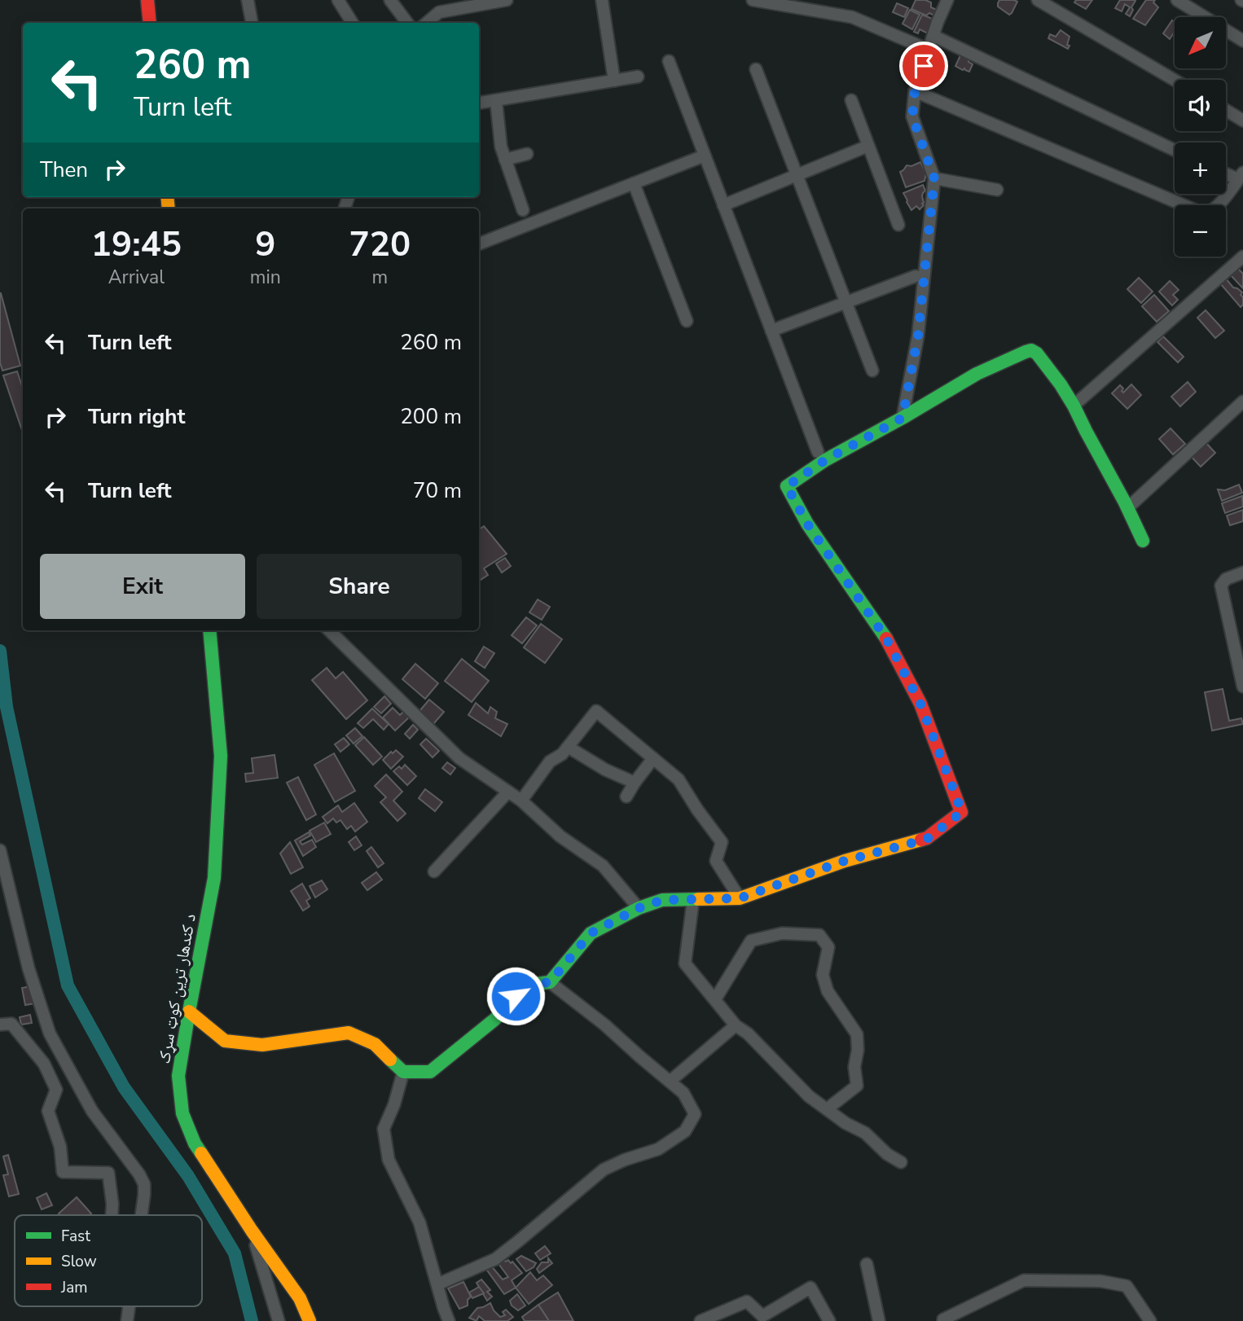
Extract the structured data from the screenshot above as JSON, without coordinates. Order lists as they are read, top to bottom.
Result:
{
  "streets": {
    "street": ["د کندهار ترين کوټ سړک"]
  },
  "legend": ["Fast", "Slow", "Jam"],
  "north": "bottom left",
  "page": {
    "map_buttons": ["+", "−"],
    "turn": ["260 m", "Turn left"],
    "then": "Then",
    "eta": [
      "19:45",
      "Arrival",
      "9",
      "min",
      "720",
      "m"
    ],
    "list": [
      {
        "name": "Turn left",
        "value": "260 m"
      },
      {
        "name": "Turn right",
        "value": "200 m"
      },
      {
        "name": "Turn left",
        "value": "70 m"
      }
    ],
    "buttons": ["Exit", "Share"]
  }
}
